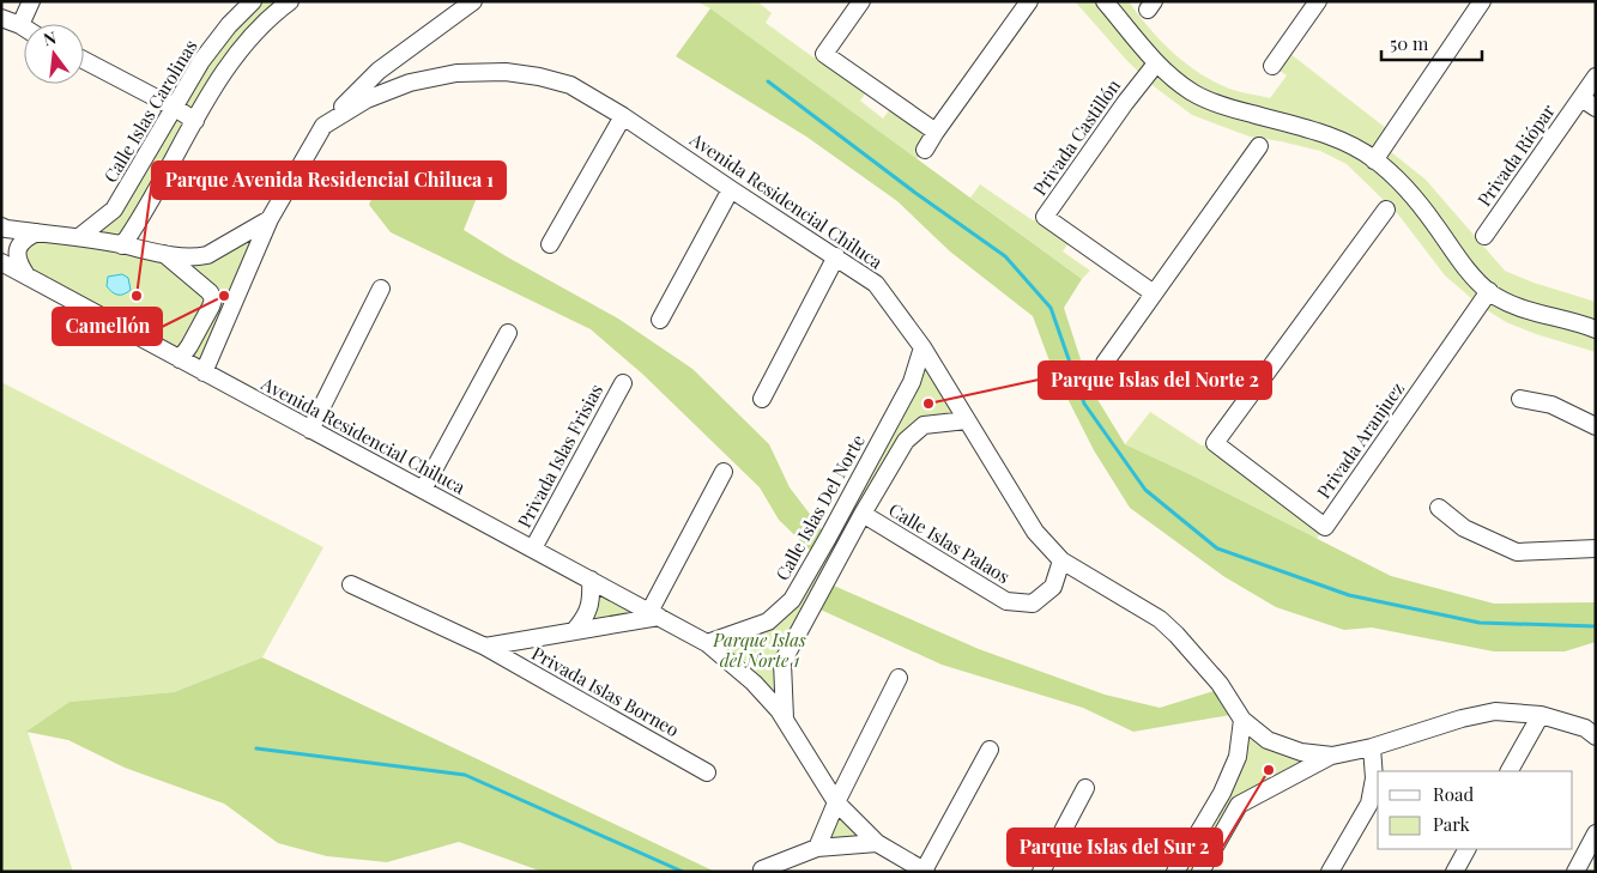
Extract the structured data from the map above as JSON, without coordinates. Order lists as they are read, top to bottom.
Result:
{
  "streets": {
    "street": [
      "Calle Islas Carolinas",
      "Privada Castillón",
      "Privada Riópar",
      "Avenida Residencial Chiluca",
      "Privada Aranjuez",
      "Privada Islas Frisias",
      "Calle Islas Del Norte",
      "Calle Islas Palaos",
      "Privada Islas Borneo"
    ]
  },
  "crossings": [
    ["Avenida Residencial Chiluca", "Privada Islas Frisias"],
    ["Avenida Residencial Chiluca", "Calle Islas Del Norte"],
    ["Avenida Residencial Chiluca", "Calle Islas Palaos"],
    ["Avenida Residencial Chiluca", "Privada Islas Borneo"]
  ],
  "parks": ["Parque Islas del Norte 1"],
  "places": [
    "Parque Avenida Residencial Chiluca 1",
    "Camellón",
    "Parque Islas del Norte 2",
    "Parque Islas del Sur 2"
  ],
  "legend": ["Road", "Park"],
  "scale_bar": "50 m",
  "north": "top"
}
